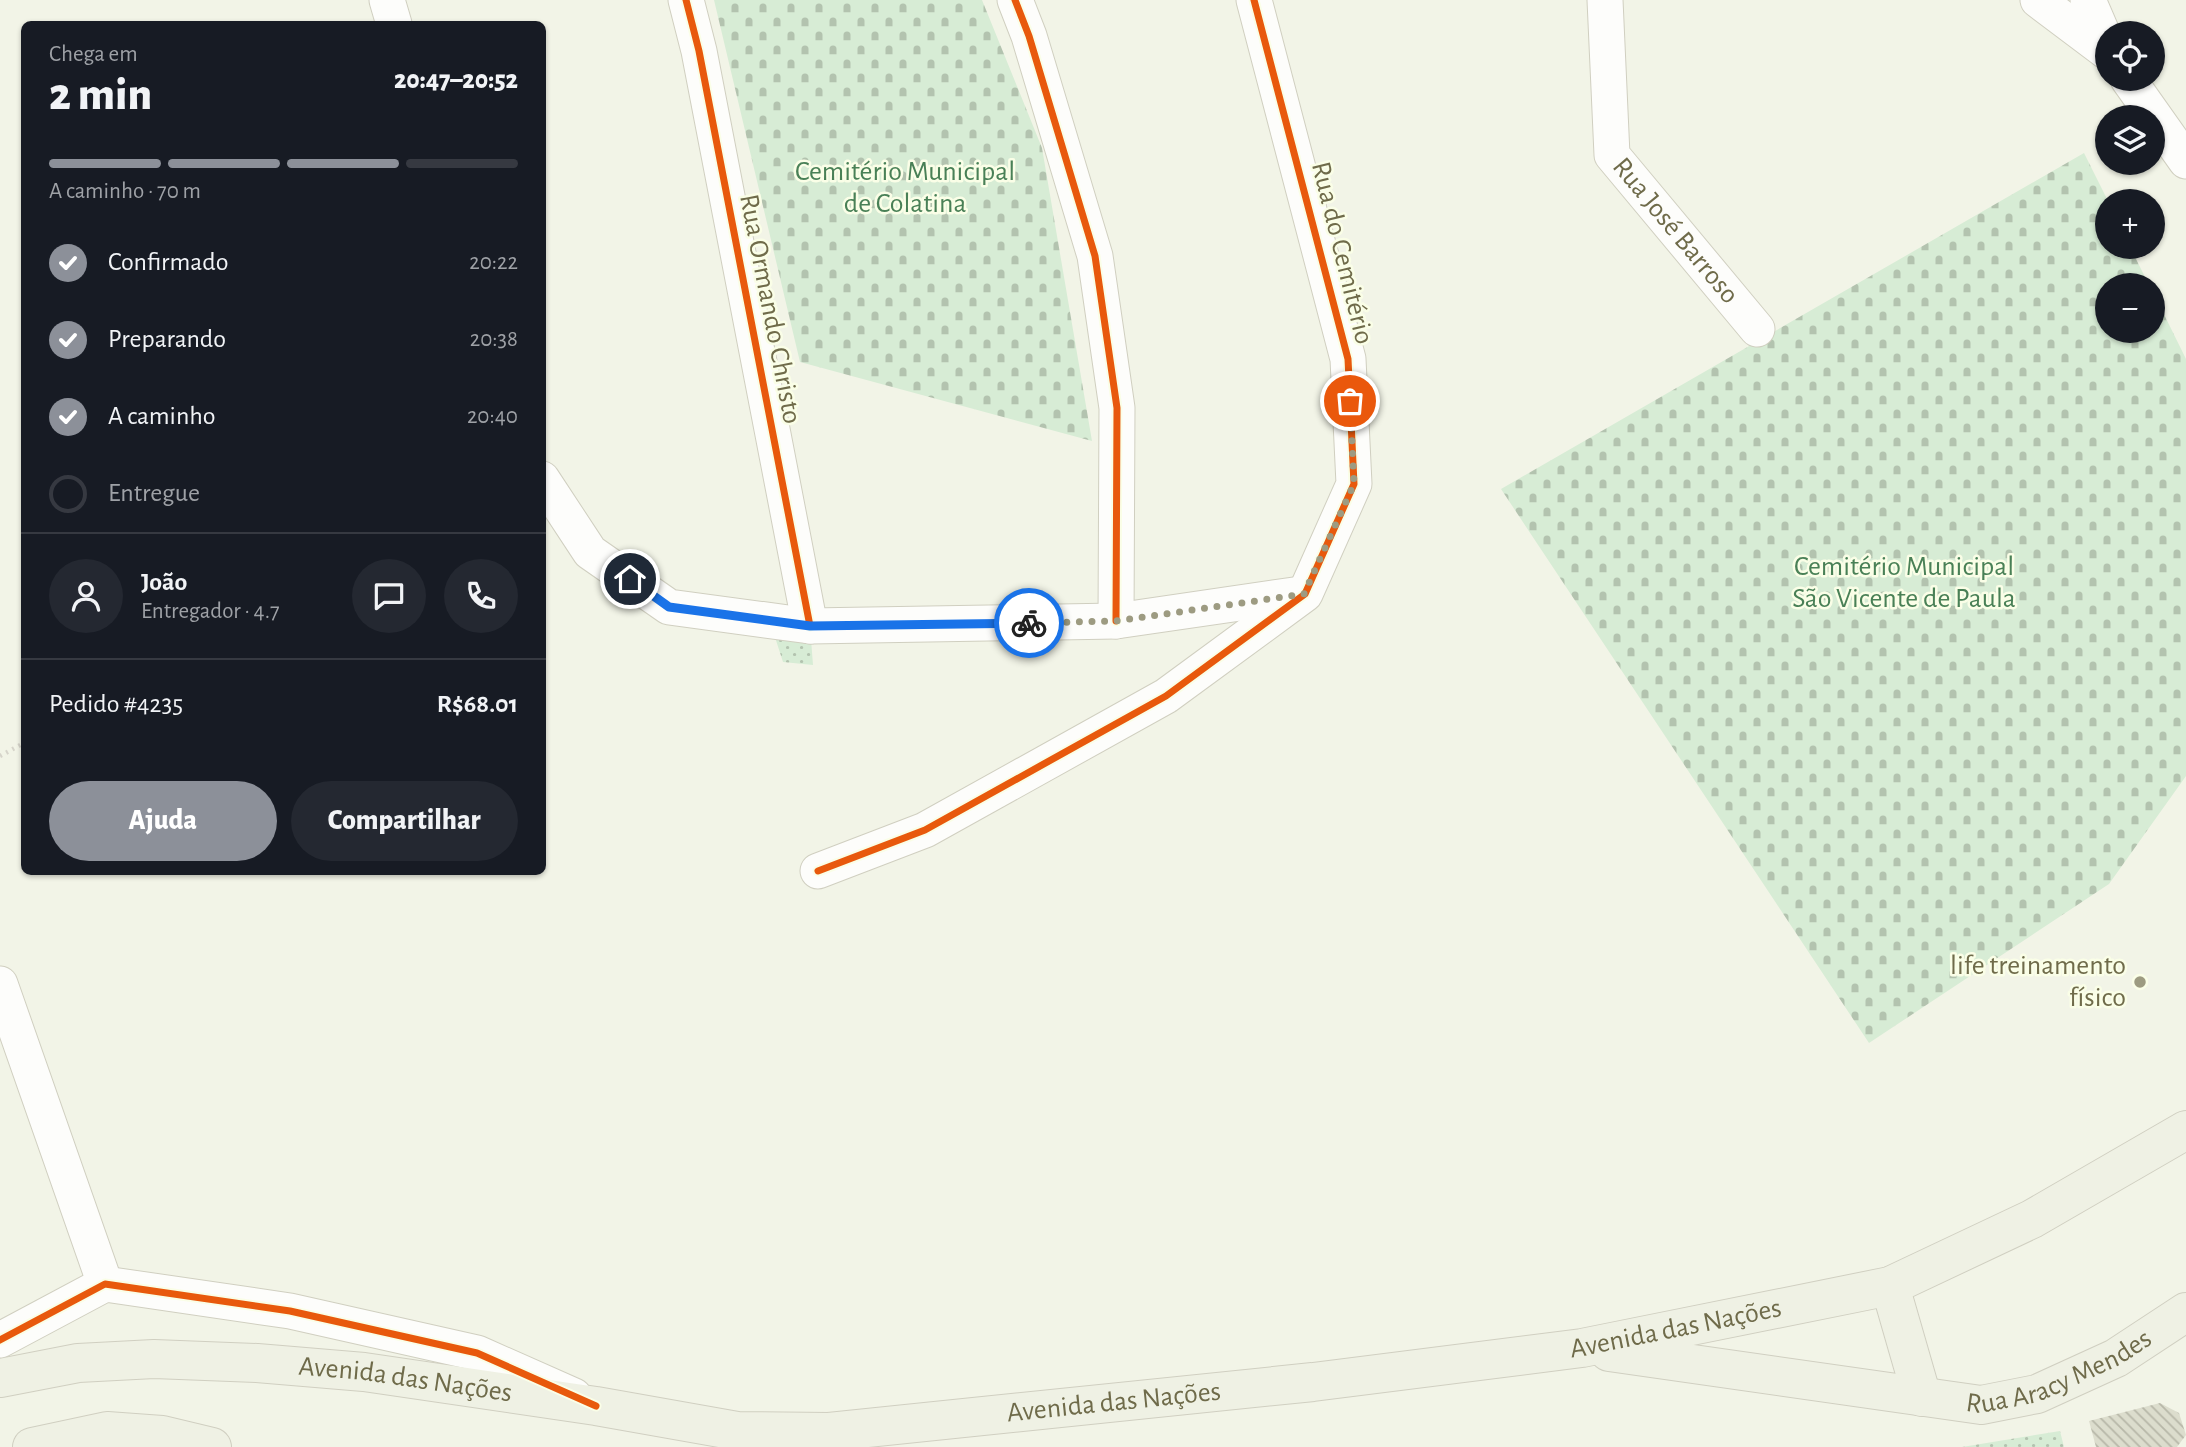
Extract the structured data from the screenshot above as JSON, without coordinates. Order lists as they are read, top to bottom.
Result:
{
  "streets": {
    "main road": ["Avenida das Nações", "Rua Aracy Mendes"],
    "street": ["Rua José Barroso", "Rua do Cemitério", "Rua Ormando Christo"]
  },
  "crossings": [
    ["Avenida das Nações", "Rua Aracy Mendes"]
  ],
  "parks": ["Cemitério Municipal de Colatina", "Cemitério Municipal São Vicente de Paula"],
  "places": ["life treinamento físico"],
  "page": {
    "map_buttons": ["+", "−"],
    "heading": ["2 min", "Chega em", "20:47–20:52"],
    "panel": [
      "João",
      "Entregador · 4.7",
      "Pedido #4235",
      "R$68.01"
    ],
    "bar": "A caminho · 70 m",
    "list": [
      ["Confirmado", "20:22"],
      ["Preparando", "20:38"],
      ["A caminho", "20:40"],
      "Entregue"
    ],
    "buttons": ["Ajuda", "Compartilhar"]
  }
}
